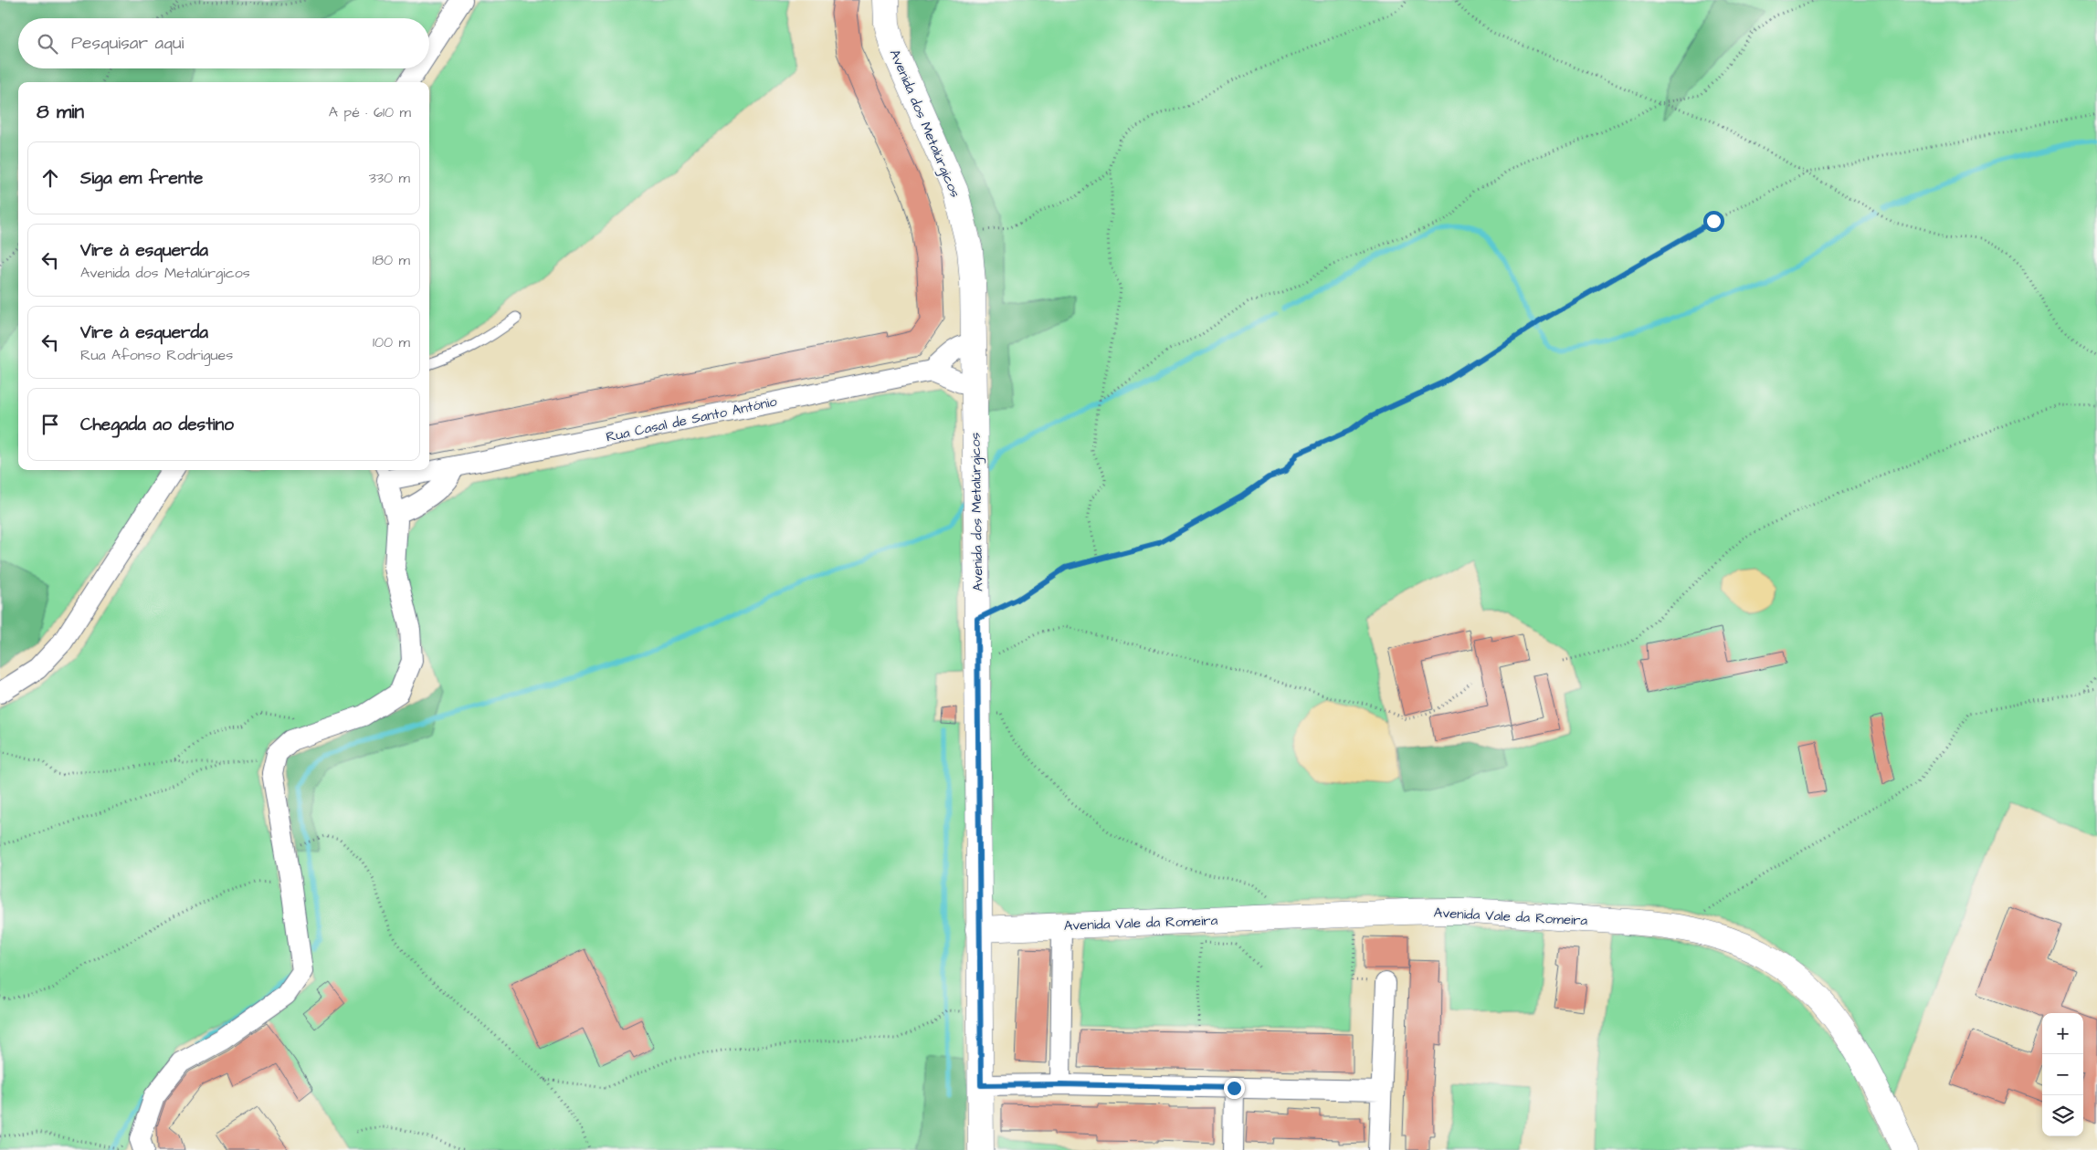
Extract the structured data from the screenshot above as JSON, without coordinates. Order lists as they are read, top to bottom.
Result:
{
  "streets": {
    "main road": ["Avenida dos Metalúrgicos", "Avenida Vale da Romeira"],
    "street": ["Rua Casal de Santo António"]
  },
  "crossings": [
    ["Avenida dos Metalúrgicos", "Avenida Vale da Romeira"]
  ],
  "page": {
    "search": "Pesquisar aqui",
    "heading": ["8 min", "A pé · 610 m"],
    "list": [
      ["Siga em frente", "330 m"],
      ["Vire à esquerda", "Avenida dos Metalúrgicos", "180 m"],
      ["Vire à esquerda", "Rua Afonso Rodrigues", "100 m"],
      "Chegada ao destino"
    ],
    "map_buttons": ["+", "−"]
  }
}
